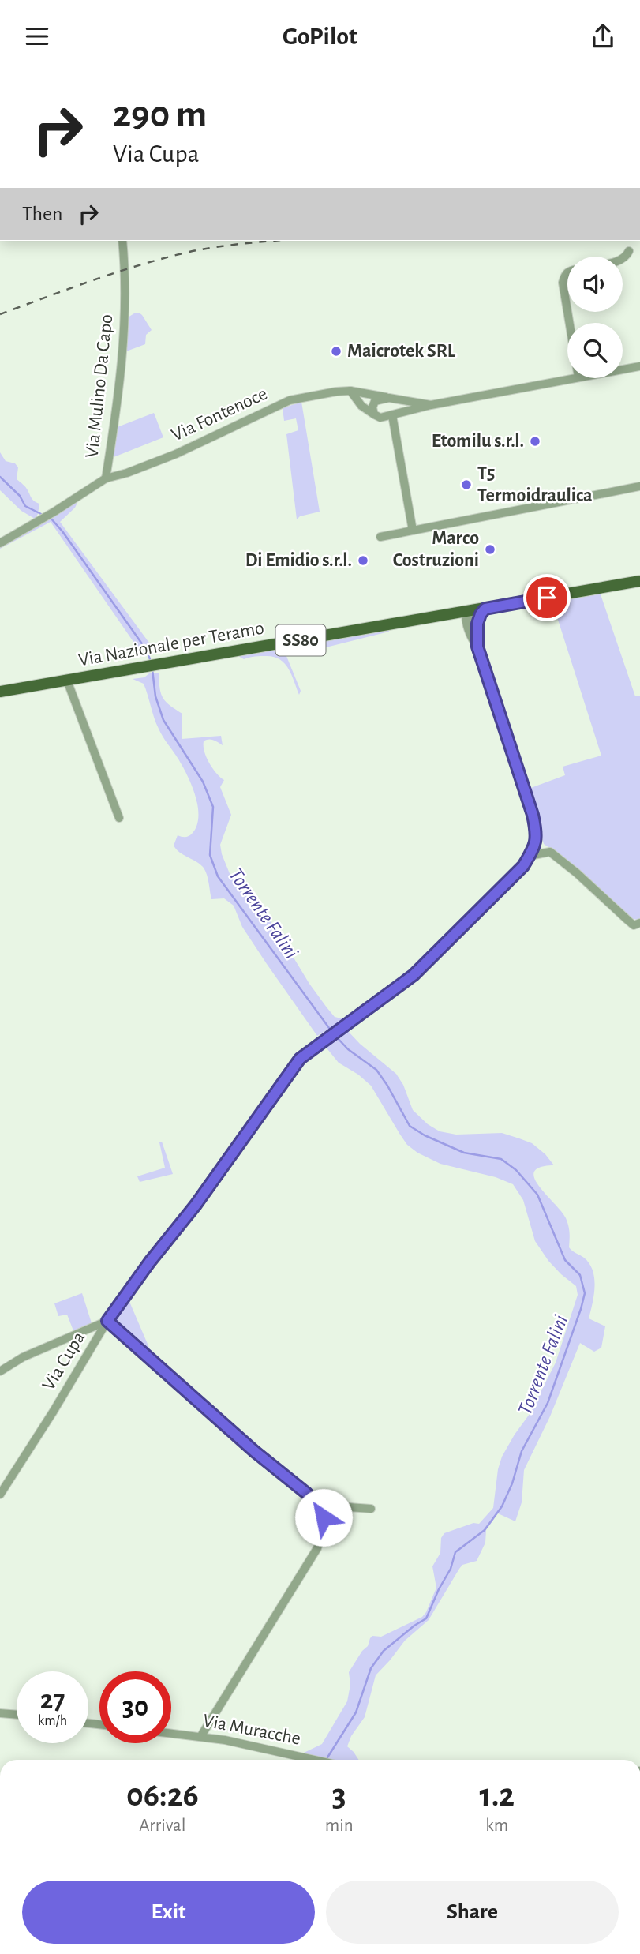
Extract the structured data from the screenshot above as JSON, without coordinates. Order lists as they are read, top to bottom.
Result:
{
  "streets": {
    "main road": ["SS80", "Via Nazionale per Teramo"],
    "street": [
      "Via Mulino Da Capo",
      "Via Fontenoce",
      "Via Cupa",
      "Via Muracche"
    ]
  },
  "crossings": [
    ["Via Mulino Da Capo", "Via Fontenoce"],
    ["Via Nazionale per Teramo", "Via Cupa"]
  ],
  "water": ["Torrente Falini"],
  "places": [
    "Maicrotek SRL",
    "Etomilu s.r.l.",
    "T5 Termoidraulica",
    "Marco Costruzioni",
    "Di Emidio s.r.l."
  ],
  "page": {
    "header": "GoPilot",
    "turn": ["290 m", "Via Cupa"],
    "then": "Then",
    "speed": "27 km/h",
    "limit": "30",
    "eta": [
      "06:26",
      "Arrival",
      "3",
      "min",
      "1.2",
      "km"
    ],
    "buttons": ["Exit", "Share"]
  }
}
